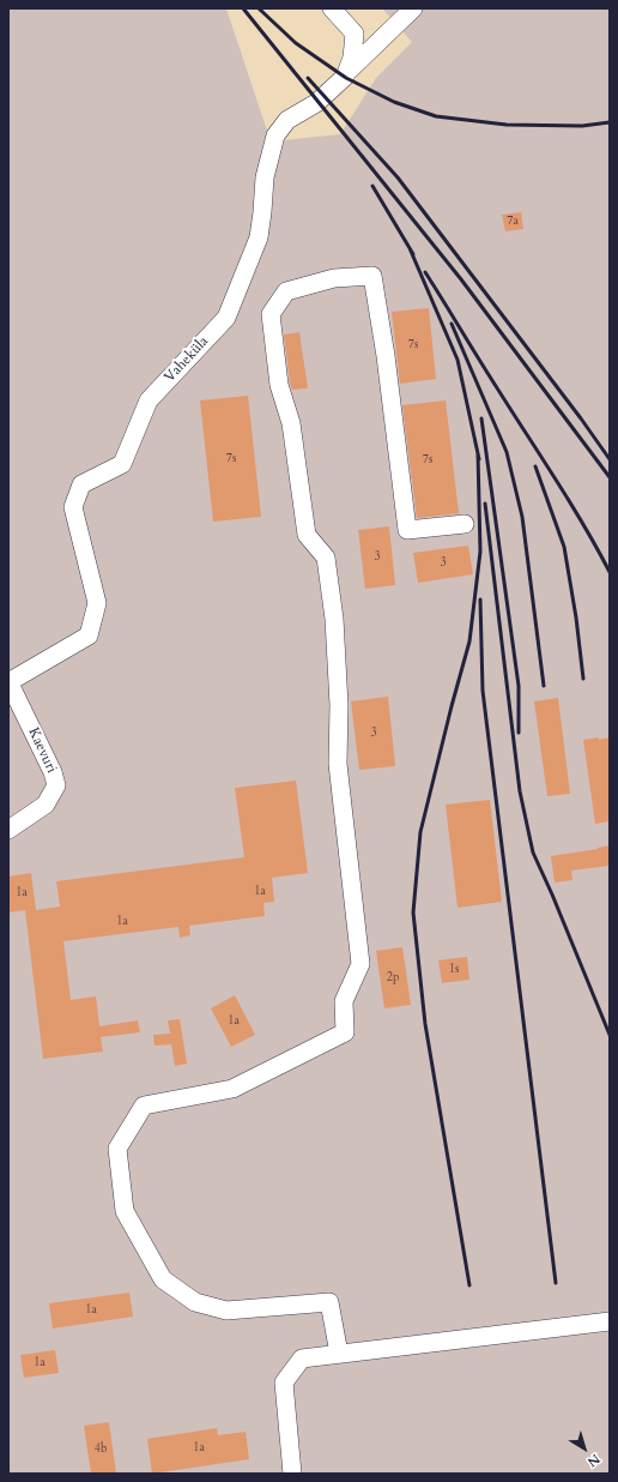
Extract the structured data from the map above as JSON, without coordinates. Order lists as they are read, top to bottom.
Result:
{
  "streets": {
    "street": ["Vaheküla", "Kaevuri"]
  },
  "crossings": [
    ["Vaheküla", "Kaevuri"]
  ],
  "house_numbers": [
    "7a",
    "7s",
    "7s",
    "7s",
    "3",
    "3",
    "3",
    "1a",
    "1a",
    "1a",
    "1s",
    "2p",
    "1a",
    "1a",
    "1a",
    "1a",
    "4b"
  ],
  "north": "bottom right"
}
